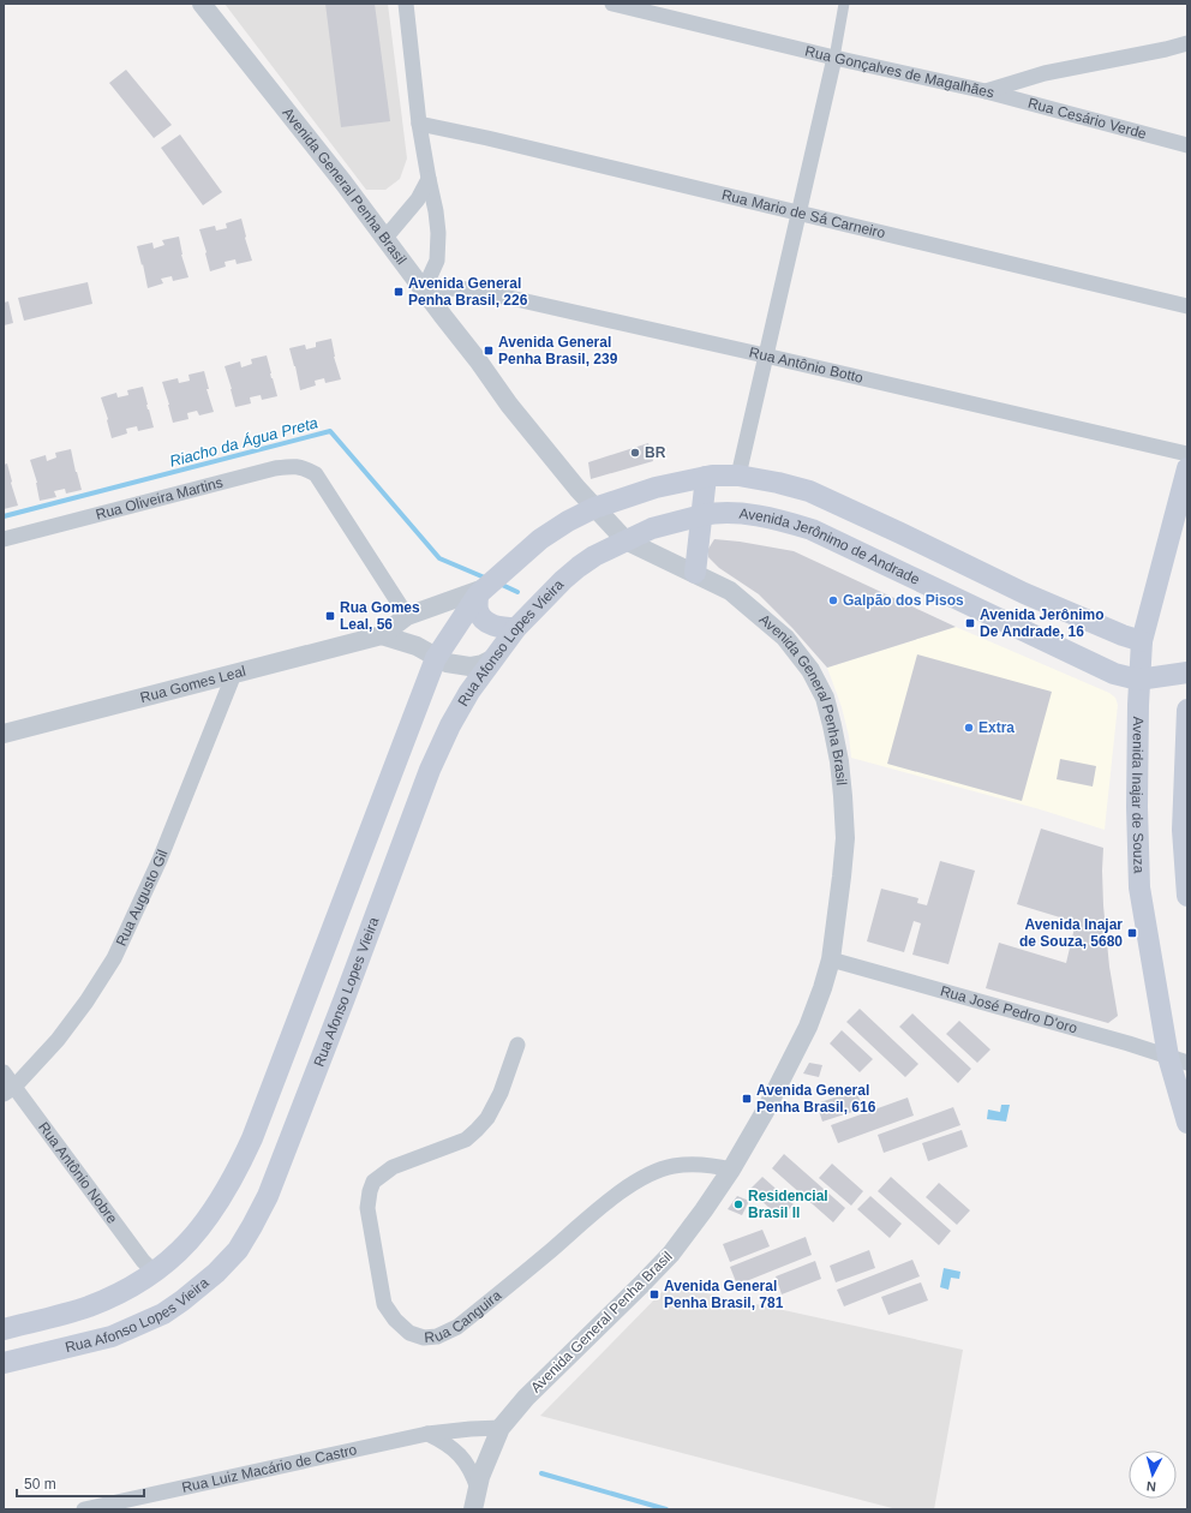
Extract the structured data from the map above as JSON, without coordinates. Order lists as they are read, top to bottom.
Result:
{
  "streets": {
    "main road": ["Avenida Jerônimo de Andrade", "Rua Afonso Lopes Vieira", "Avenida Inajar de Souza"],
    "street": [
      "Rua Gonçalves de Magalhães",
      "Rua Cesário Verde",
      "Avenida General Penha Brasil",
      "Rua Mario de Sá Carneiro",
      "Rua Antônio Botto",
      "Rua Oliveira Martins",
      "Rua Gomes Leal",
      "Rua Augusto Gil",
      "Rua José Pedro D'oro",
      "Rua Antônio Nobre",
      "Rua Canguira",
      "Rua Luiz Macário de Castro"
    ]
  },
  "crossings": [
    ["Rua Gonçalves de Magalhães", "Rua Cesário Verde"],
    ["Avenida General Penha Brasil", "Rua Antônio Botto"],
    ["Avenida General Penha Brasil", "Avenida Jerônimo de Andrade"],
    ["Avenida General Penha Brasil", "Rua Afonso Lopes Vieira"],
    ["Avenida General Penha Brasil", "Rua José Pedro D'oro"],
    ["Avenida General Penha Brasil", "Rua Canguira"],
    ["Avenida General Penha Brasil", "Rua Luiz Macário de Castro"],
    ["Rua Oliveira Martins", "Rua Gomes Leal"],
    ["Avenida Jerônimo de Andrade", "Rua Afonso Lopes Vieira"],
    ["Avenida Jerônimo de Andrade", "Avenida Inajar de Souza"],
    ["Rua Afonso Lopes Vieira", "Rua Gomes Leal"],
    ["Rua Afonso Lopes Vieira", "Rua Antônio Nobre"],
    ["Rua Gomes Leal", "Rua Augusto Gil"],
    ["Avenida Inajar de Souza", "Rua José Pedro D'oro"],
    ["Rua Augusto Gil", "Rua Antônio Nobre"]
  ],
  "water": ["Riacho da Água Preta"],
  "places": {
    "transit": [
      "Avenida General Penha Brasil, 226",
      "Avenida General Penha Brasil, 239",
      "Rua Gomes Leal, 56",
      "Avenida Jerônimo De Andrade, 16",
      "Avenida Inajar de Souza, 5680",
      "Avenida General Penha Brasil, 616",
      "Avenida General Penha Brasil, 781"
    ],
    "other": [
      "BR",
      "Galpão dos Pisos",
      "Extra",
      "Residencial Brasil ll"
    ]
  },
  "scale_bar": "50 m",
  "north": "bottom"
}
